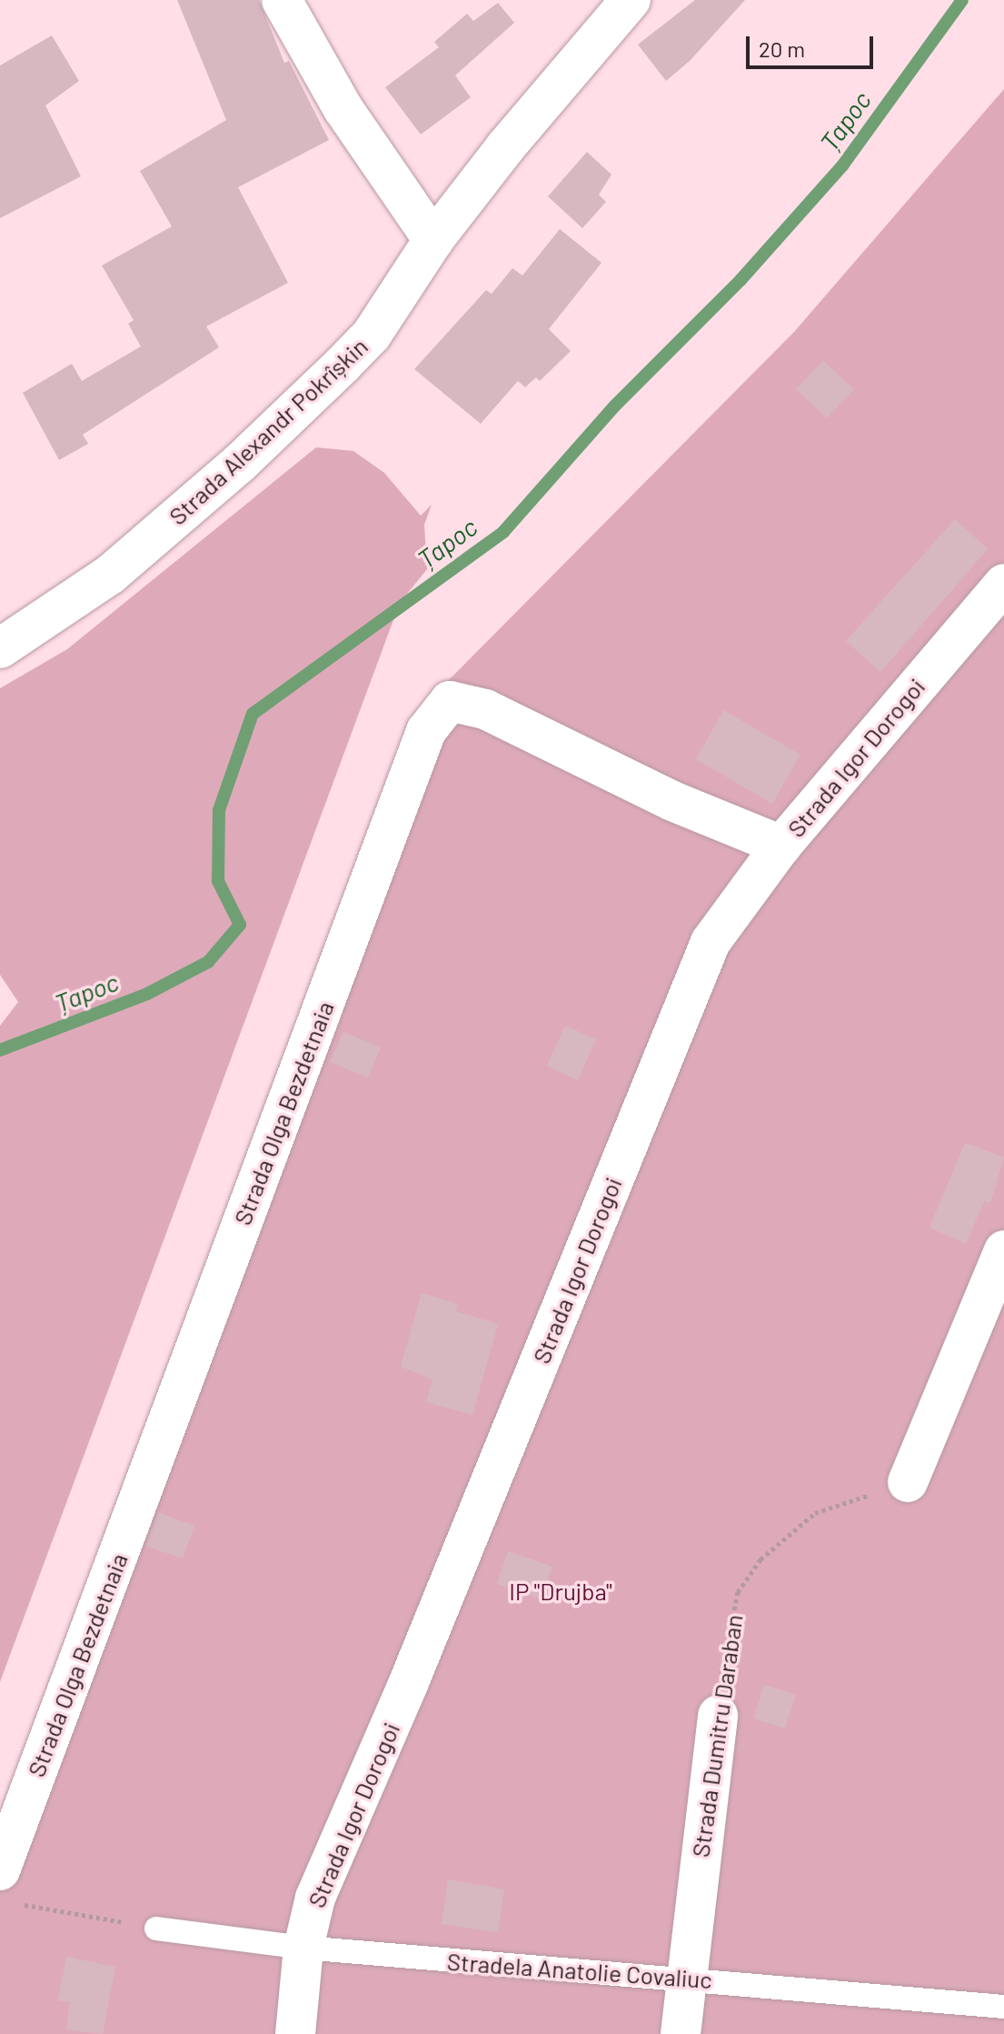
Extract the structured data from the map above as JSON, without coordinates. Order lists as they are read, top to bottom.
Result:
{
  "streets": {
    "street": [
      "Strada Alexandr Pokrîșkin",
      "Strada Igor Dorogoi",
      "Strada Olga Bezdetnaia",
      "Strada Dumitru Daraban"
    ],
    "lane": ["Stradela Anatolie Covaliuc"]
  },
  "crossings": [
    ["Strada Igor Dorogoi", "Strada Olga Bezdetnaia"],
    ["Strada Igor Dorogoi", "Stradela Anatolie Covaliuc"],
    ["Strada Dumitru Daraban", "Stradela Anatolie Covaliuc"]
  ],
  "water": ["Țapoc"],
  "parks": ["IP \"Drujba\""],
  "scale_bar": "20 m"
}
